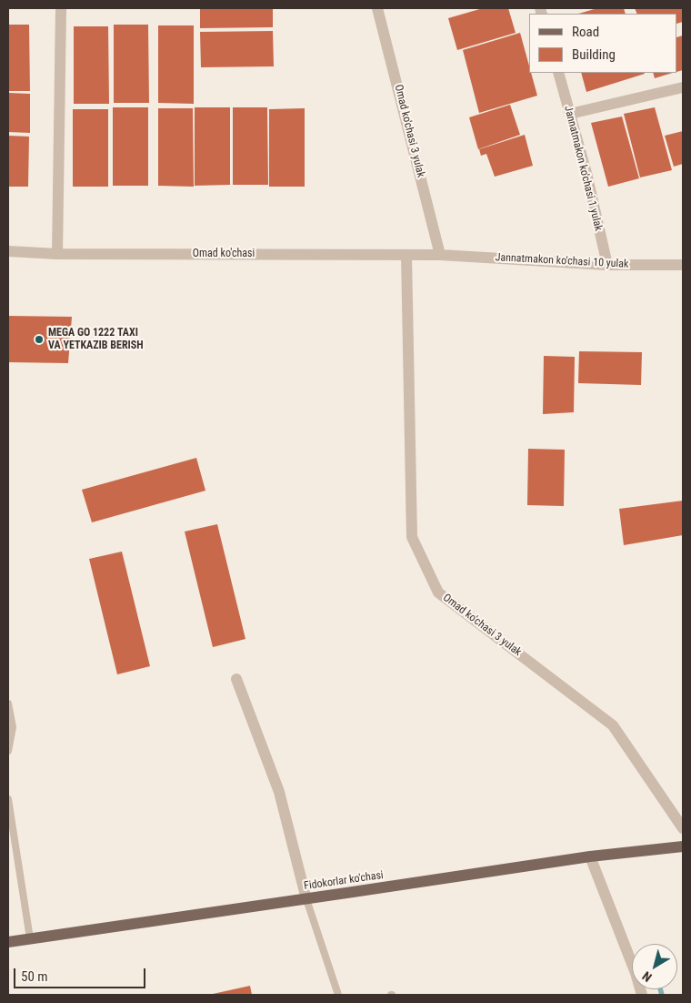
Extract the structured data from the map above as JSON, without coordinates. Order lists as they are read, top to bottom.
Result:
{
  "streets": {
    "main road": ["Fidokorlar ko'chasi"],
    "street": [
      "Omad ko'chasi 3 yulak",
      "Jannatmakon ko'chasi 1 yulak",
      "Omad ko'chasi",
      "Jannatmakon ko'chasi 10 yulak"
    ]
  },
  "crossings": [
    ["Omad ko'chasi 3 yulak", "Omad ko'chasi"],
    ["Omad ko'chasi 3 yulak", "Jannatmakon ko'chasi 10 yulak"],
    ["Jannatmakon ko'chasi 1 yulak", "Jannatmakon ko'chasi 10 yulak"],
    ["Omad ko'chasi", "Jannatmakon ko'chasi 10 yulak"]
  ],
  "places": ["MEGA GO 1222 TAXI VA YETKAZIB BERISH"],
  "legend": ["Road", "Building"],
  "scale_bar": "50 m",
  "north": "bottom left"
}
